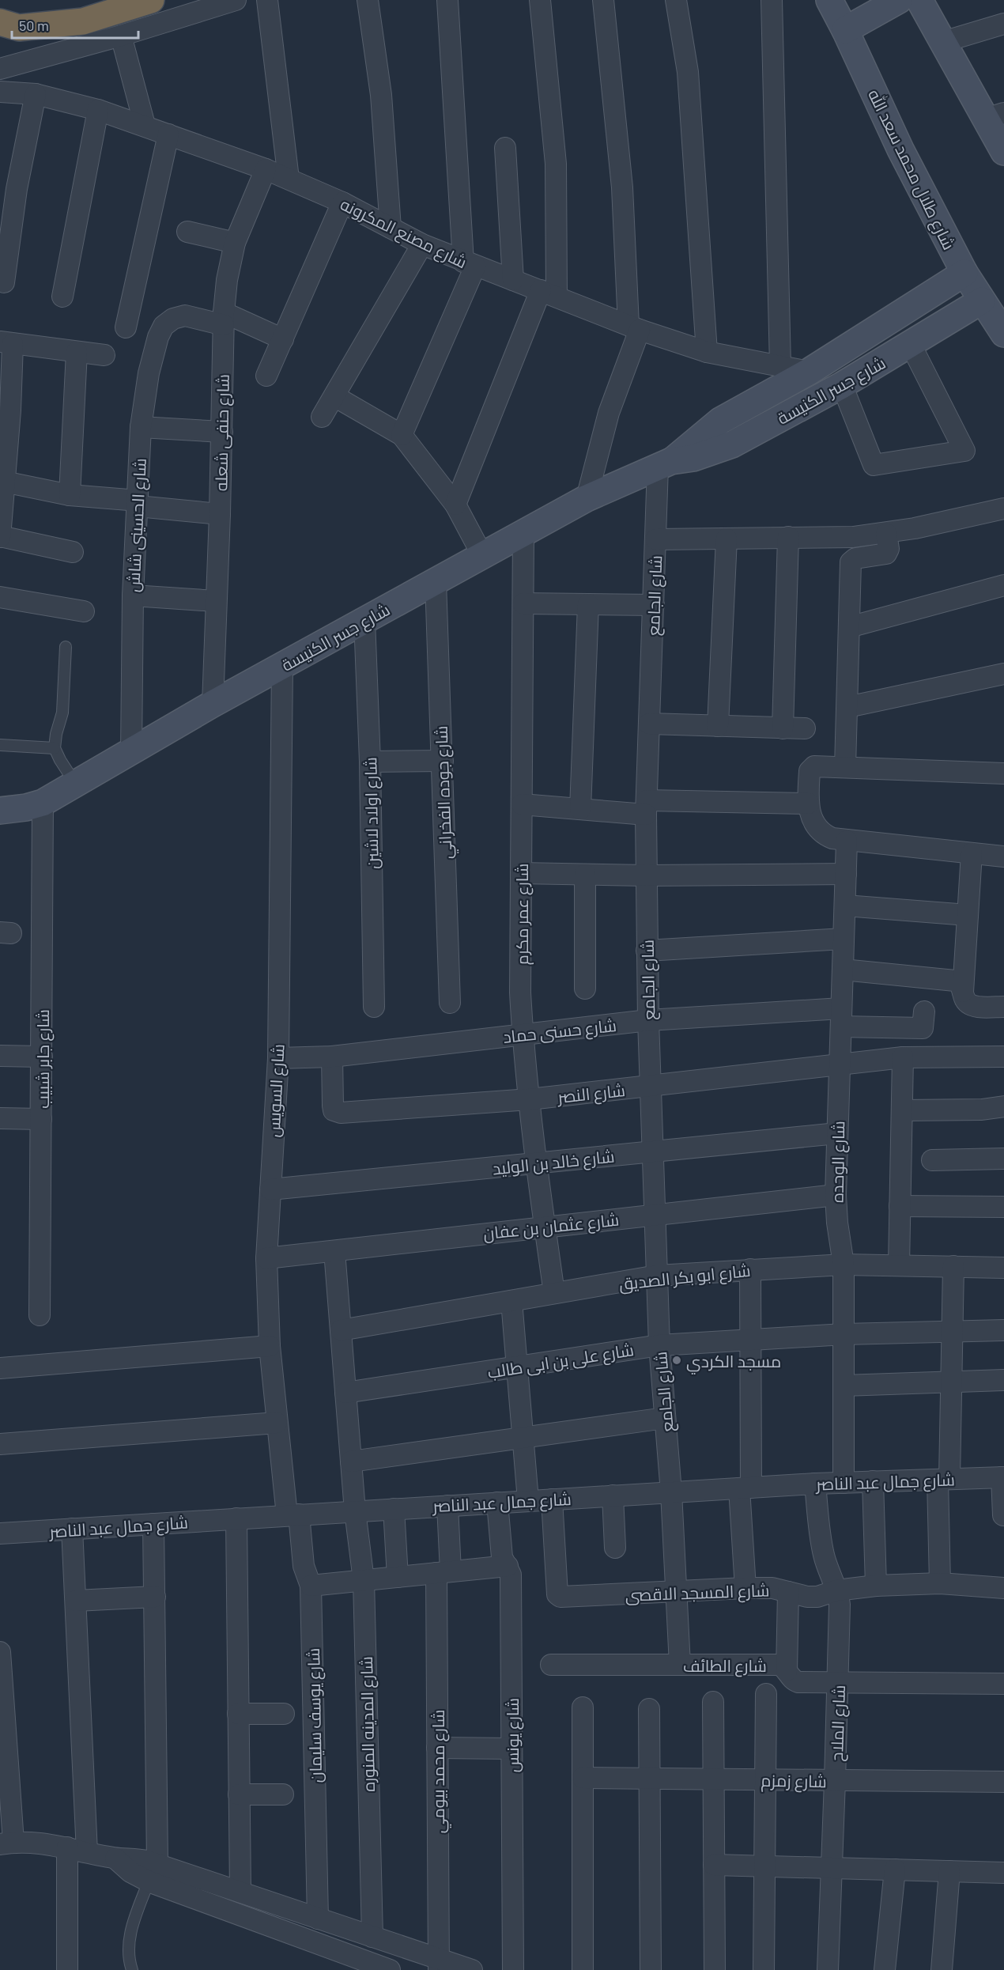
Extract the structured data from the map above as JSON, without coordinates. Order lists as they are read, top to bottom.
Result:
{
  "streets": {
    "main road": ["شارع طلال محمد سعد الله", "شارع جسر الكنيسة"],
    "street": [
      "شارع مصنع المكرونه",
      "شارع حنفى شعله",
      "شارع الحسينى شاش",
      "شارع الجامع",
      "شارع جوده الفخراني",
      "شارع اولاد لاشين",
      "شارع عمر مكرم",
      "شارع حسنى حماد",
      "شارع جابر شبيب",
      "شارع السويس",
      "شارع النصر",
      "شارع خالد بن الوليد",
      "شارع الوحده",
      "شارع عثمان بن عفان",
      "شارع ابو بكر الصديق",
      "شارع على بن ابى طالب",
      "شارع جمال عبد الناصر",
      "شارع المسجد الاقصى",
      "شارع الطائف",
      "شارع يوسف سليمان",
      "شارع الملاح",
      "شارع المدينه المنوره",
      "شارع يونس",
      "شارع محمد بيومي",
      "شارع زمزم"
    ]
  },
  "crossings": [
    ["شارع طلال محمد سعد الله", "شارع جسر الكنيسة"],
    ["شارع مصنع المكرونه", "شارع جسر الكنيسة"],
    ["شارع مصنع المكرونه", "شارع حنفى شعله"],
    ["شارع جسر الكنيسة", "شارع حنفى شعله"],
    ["شارع جسر الكنيسة", "شارع الحسينى شاش"],
    ["شارع جسر الكنيسة", "شارع الجامع"],
    ["شارع جسر الكنيسة", "شارع جوده الفخراني"],
    ["شارع جسر الكنيسة", "شارع اولاد لاشين"],
    ["شارع جسر الكنيسة", "شارع عمر مكرم"],
    ["شارع جسر الكنيسة", "شارع جابر شبيب"],
    ["شارع جسر الكنيسة", "شارع السويس"],
    ["شارع حنفى شعله", "شارع الحسينى شاش"],
    ["شارع الجامع", "شارع حسنى حماد"],
    ["شارع الجامع", "شارع النصر"],
    ["شارع الجامع", "شارع خالد بن الوليد"],
    ["شارع الجامع", "شارع عثمان بن عفان"],
    ["شارع الجامع", "شارع ابو بكر الصديق"],
    ["شارع الجامع", "شارع على بن ابى طالب"],
    ["شارع الجامع", "شارع جمال عبد الناصر"],
    ["شارع الجامع", "شارع المسجد الاقصى"],
    ["شارع الجامع", "شارع الطائف"],
    ["شارع عمر مكرم", "شارع حسنى حماد"],
    ["شارع عمر مكرم", "شارع النصر"],
    ["شارع عمر مكرم", "شارع خالد بن الوليد"],
    ["شارع عمر مكرم", "شارع عثمان بن عفان"],
    ["شارع عمر مكرم", "شارع ابو بكر الصديق"],
    ["شارع حسنى حماد", "شارع السويس"],
    ["شارع حسنى حماد", "شارع النصر"],
    ["شارع حسنى حماد", "شارع الوحده"],
    ["شارع السويس", "شارع خالد بن الوليد"],
    ["شارع السويس", "شارع عثمان بن عفان"],
    ["شارع السويس", "شارع جمال عبد الناصر"],
    ["شارع السويس", "شارع يوسف سليمان"],
    ["شارع النصر", "شارع الوحده"],
    ["شارع خالد بن الوليد", "شارع الوحده"],
    ["شارع الوحده", "شارع عثمان بن عفان"],
    ["شارع الوحده", "شارع ابو بكر الصديق"],
    ["شارع الوحده", "شارع على بن ابى طالب"],
    ["شارع الوحده", "شارع جمال عبد الناصر"],
    ["شارع عثمان بن عفان", "شارع المدينه المنوره"],
    ["شارع ابو بكر الصديق", "شارع المدينه المنوره"],
    ["شارع على بن ابى طالب", "شارع المدينه المنوره"],
    ["شارع جمال عبد الناصر", "شارع المسجد الاقصى"],
    ["شارع جمال عبد الناصر", "شارع يوسف سليمان"],
    ["شارع جمال عبد الناصر", "شارع الملاح"],
    ["شارع جمال عبد الناصر", "شارع المدينه المنوره"],
    ["شارع جمال عبد الناصر", "شارع يونس"],
    ["شارع جمال عبد الناصر", "شارع محمد بيومي"],
    ["شارع المسجد الاقصى", "شارع الملاح"],
    ["شارع الطائف", "شارع الملاح"],
    ["شارع الملاح", "شارع زمزم"]
  ],
  "places": ["مسجد الكردي"],
  "scale_bar": "50 m"
}
